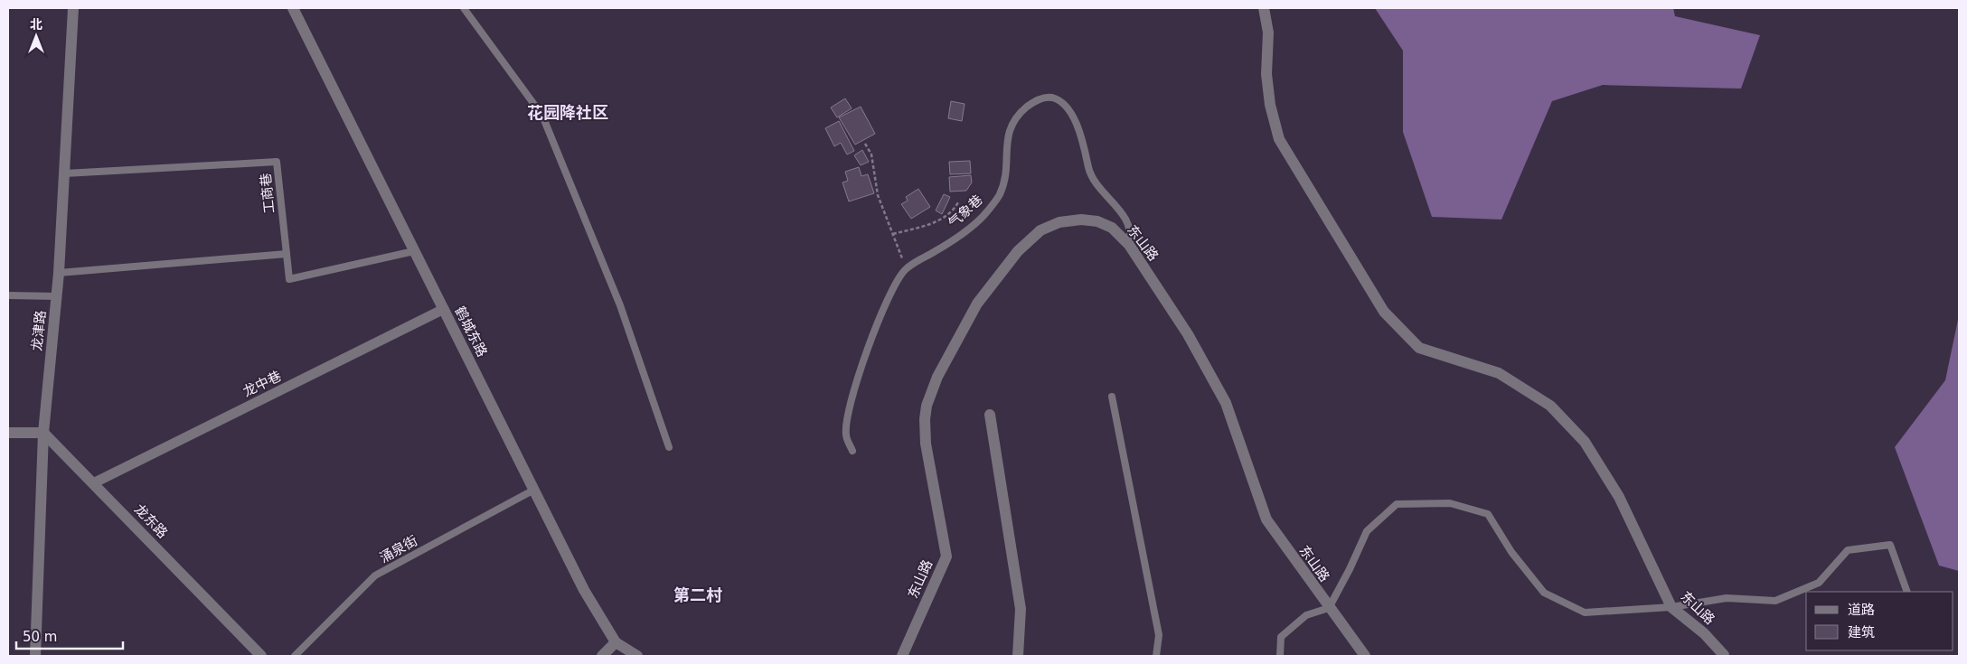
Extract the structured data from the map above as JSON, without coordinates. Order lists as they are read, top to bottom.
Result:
{
  "streets": {
    "street": [
      "东山路",
      "龙津路",
      "鹤城东路",
      "龙中巷",
      "龙东路"
    ],
    "lane": ["工商巷", "气象巷", "涌泉街"]
  },
  "crossings": [
    ["工商巷", "龙津路"],
    ["工商巷", "鹤城东路"],
    ["气象巷", "东山路"],
    ["龙津路", "龙东路"],
    ["鹤城东路", "龙中巷"],
    ["鹤城东路", "涌泉街"],
    ["龙中巷", "龙东路"]
  ],
  "districts": ["花园降社区", "第二村"],
  "legend": ["道路", "建筑"],
  "scale_bar": "50 m",
  "north": "top"
}
